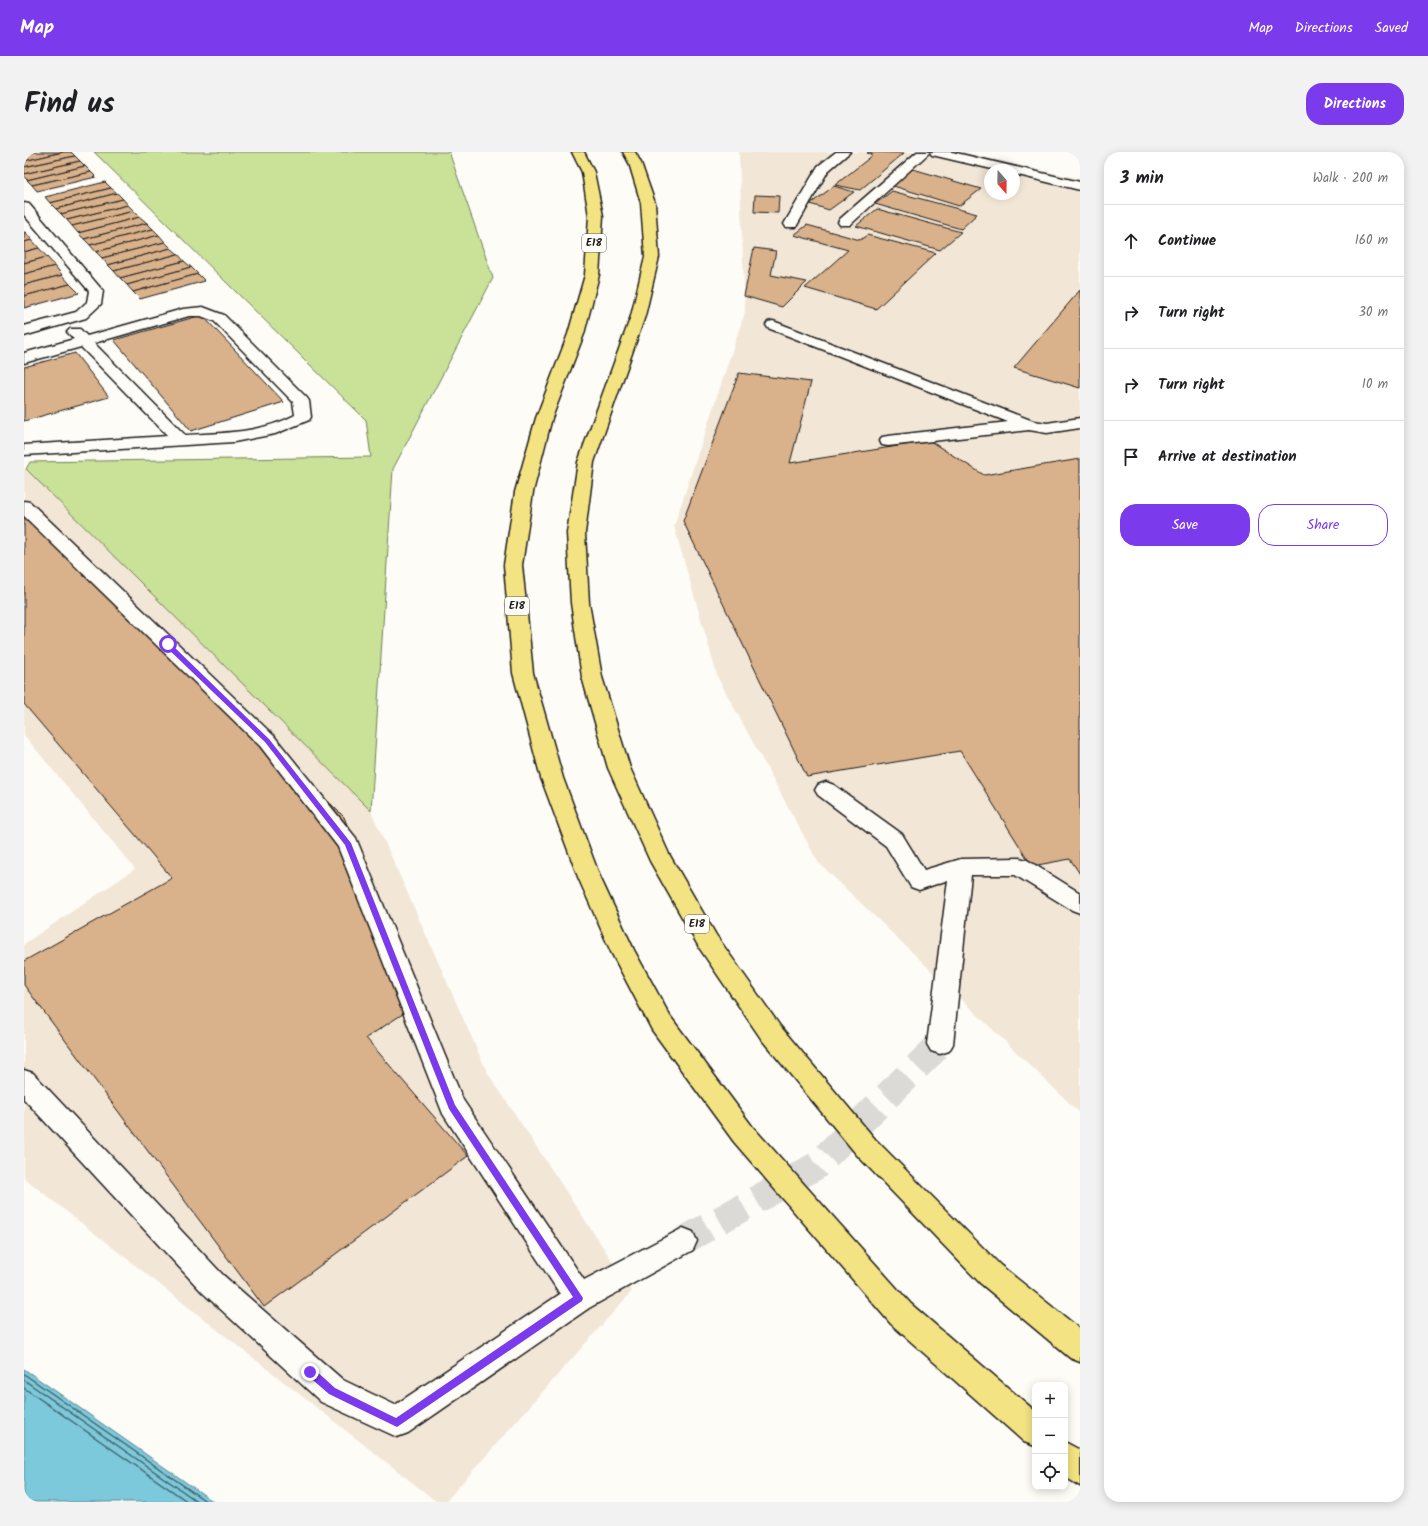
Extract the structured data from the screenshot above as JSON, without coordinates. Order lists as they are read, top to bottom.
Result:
{
  "streets": {
    "highway": ["E18"]
  },
  "north": "bottom",
  "page": {
    "header": "Map",
    "nav": ["Map", "Directions", "Saved"],
    "title": "Find us",
    "buttons": [
      "Directions",
      ["Save", "Share"]
    ],
    "heading": ["3 min", "Walk · 200 m"],
    "list": [
      ["Continue", "160 m"],
      ["Turn right", "30 m"],
      ["Turn right", "10 m"],
      "Arrive at destination"
    ],
    "map_buttons": ["+", "−"]
  }
}
